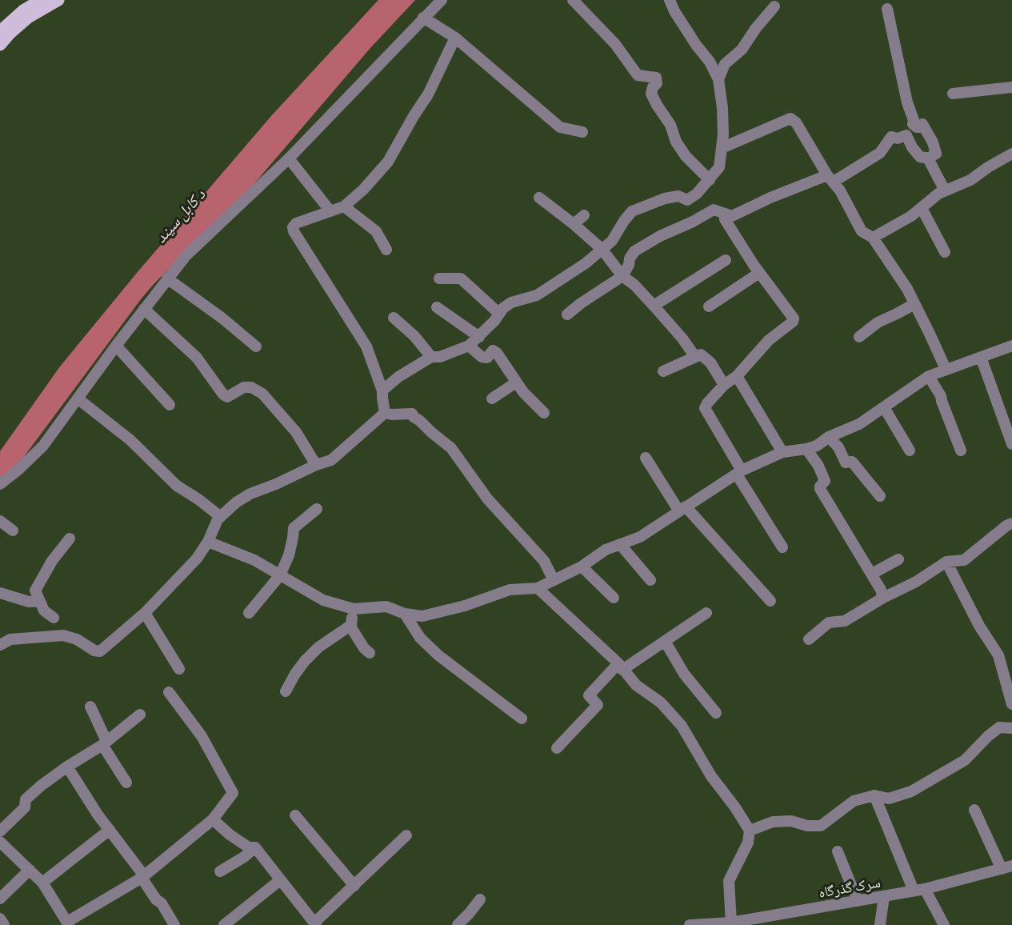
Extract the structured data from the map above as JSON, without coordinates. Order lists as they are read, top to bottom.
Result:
{
  "streets": {
    "street": ["سرک گذرگاه"]
  },
  "water": ["د کابل سيند"]
}
